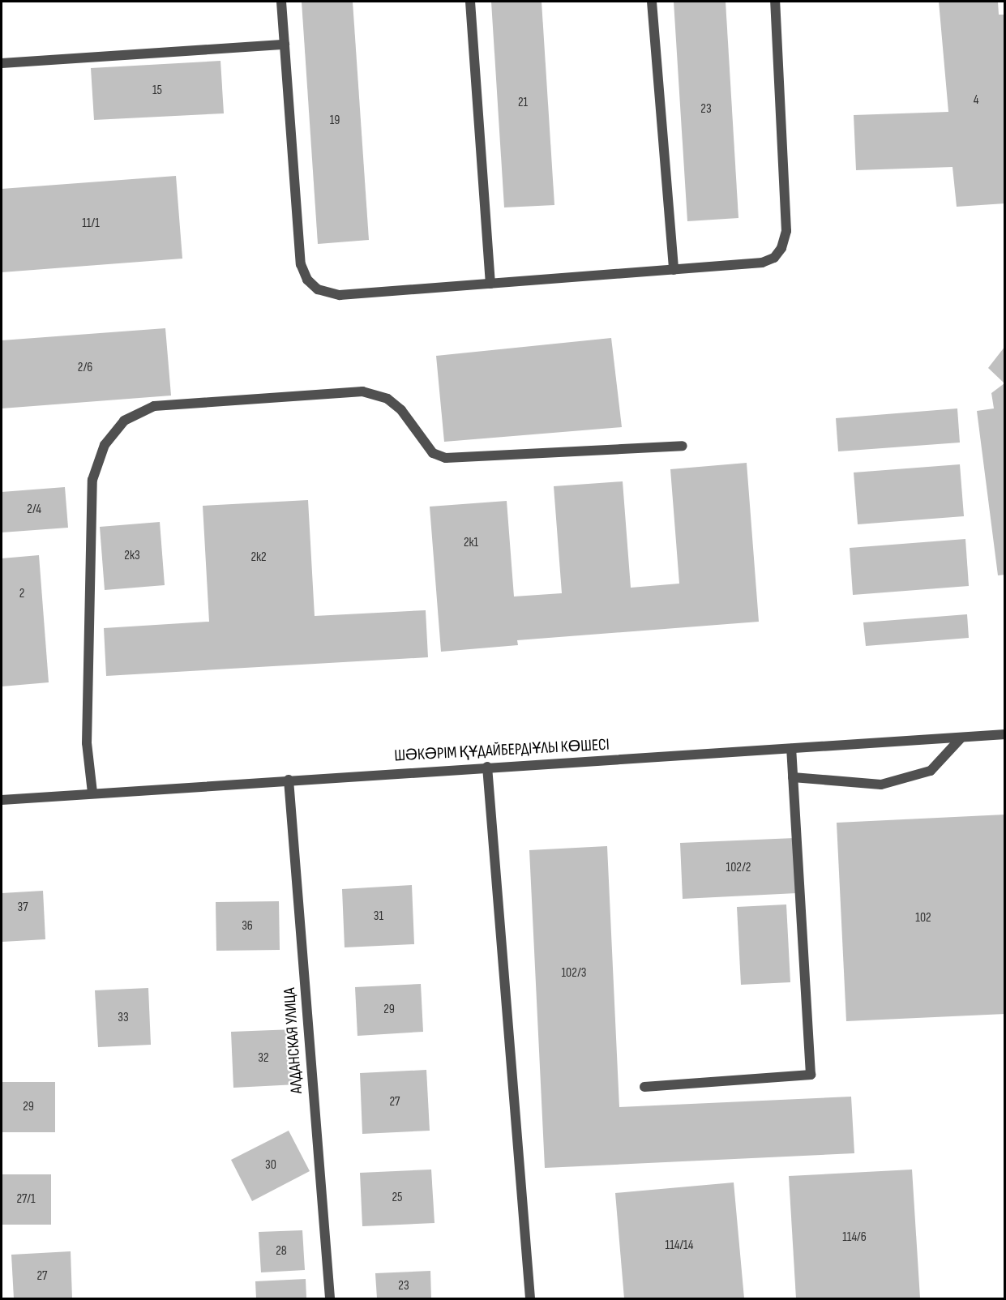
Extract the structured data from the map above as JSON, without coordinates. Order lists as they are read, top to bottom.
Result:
{
  "streets": {
    "street": ["ШӘКӘРІМ ҚҰДАЙБЕРДІҰЛЫ КӨШЕСІ", "АЛДАНСКАЯ УЛИЦА"]
  },
  "crossings": [
    ["ШӘКӘРІМ ҚҰДАЙБЕРДІҰЛЫ КӨШЕСІ", "АЛДАНСКАЯ УЛИЦА"]
  ],
  "house_numbers": [
    "15",
    "4",
    "21",
    "23",
    "19",
    "11/1",
    "2/6",
    "2/4",
    "2к1",
    "2к3",
    "2к2",
    "2",
    "102/2",
    "37",
    "31",
    "102",
    "36",
    "102/3",
    "29",
    "33",
    "32",
    "27",
    "29",
    "30",
    "25",
    "27/1",
    "114/6",
    "114/14",
    "28",
    "27",
    "23"
  ]
}
